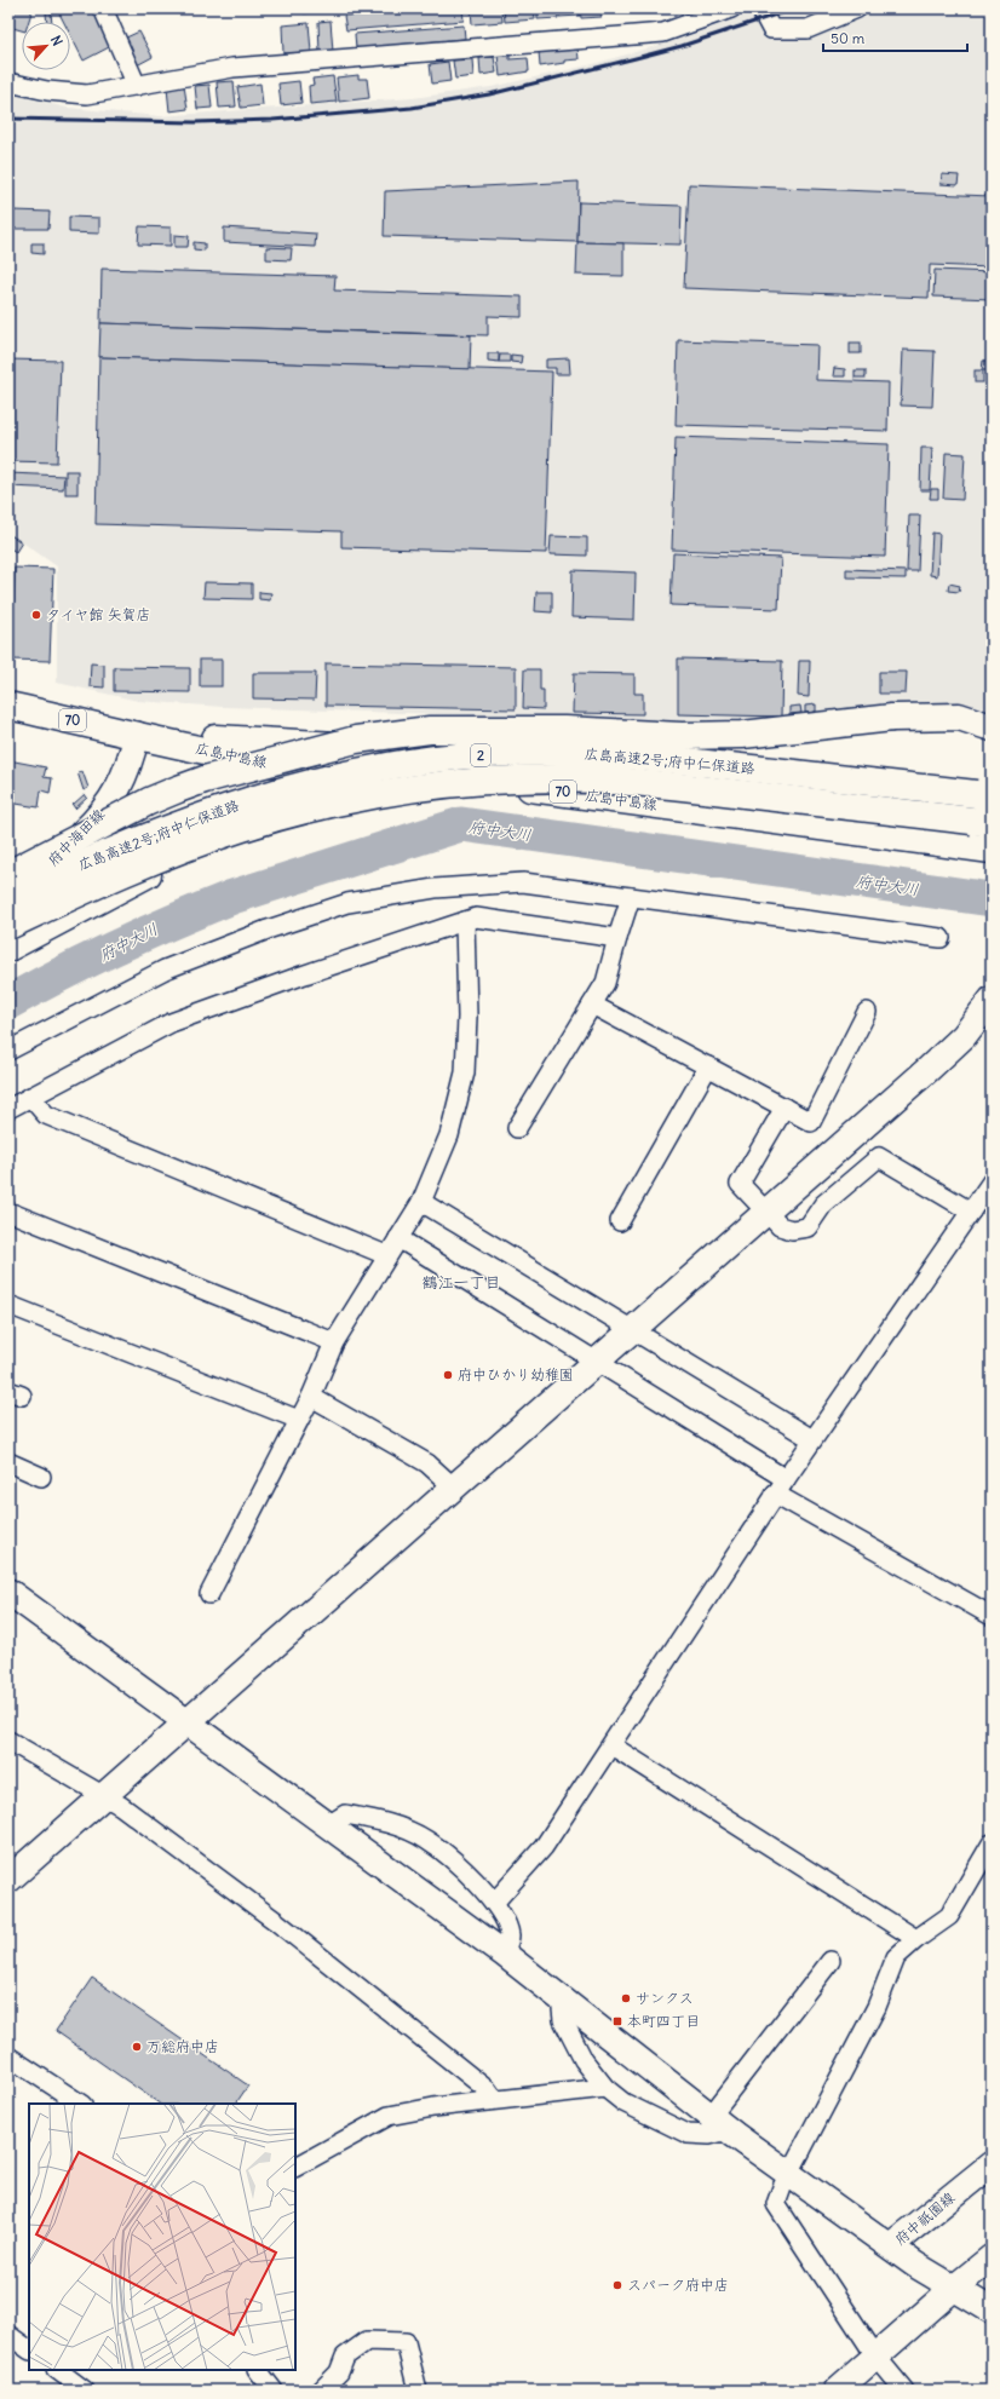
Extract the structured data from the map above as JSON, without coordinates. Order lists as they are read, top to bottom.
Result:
{
  "streets": {
    "main road": [
      "70",
      "広島中島線",
      "2",
      "広島高速2号;府中仁保道路"
    ],
    "street": ["府中海田線", "府中祇園線"]
  },
  "crossings": [
    ["広島中島線", "広島高速2号;府中仁保道路"],
    ["広島中島線", "府中海田線"]
  ],
  "districts": ["鶴江一丁目"],
  "water": ["府中大川"],
  "places": {
    "other": [
      "タイヤ館 矢賀店",
      "府中ひかり幼稚園",
      "サンクス",
      "万総府中店",
      "スパーク府中店"
    ],
    "transit": ["本町四丁目"]
  },
  "scale_bar": "50 m",
  "north": "top right"
}
